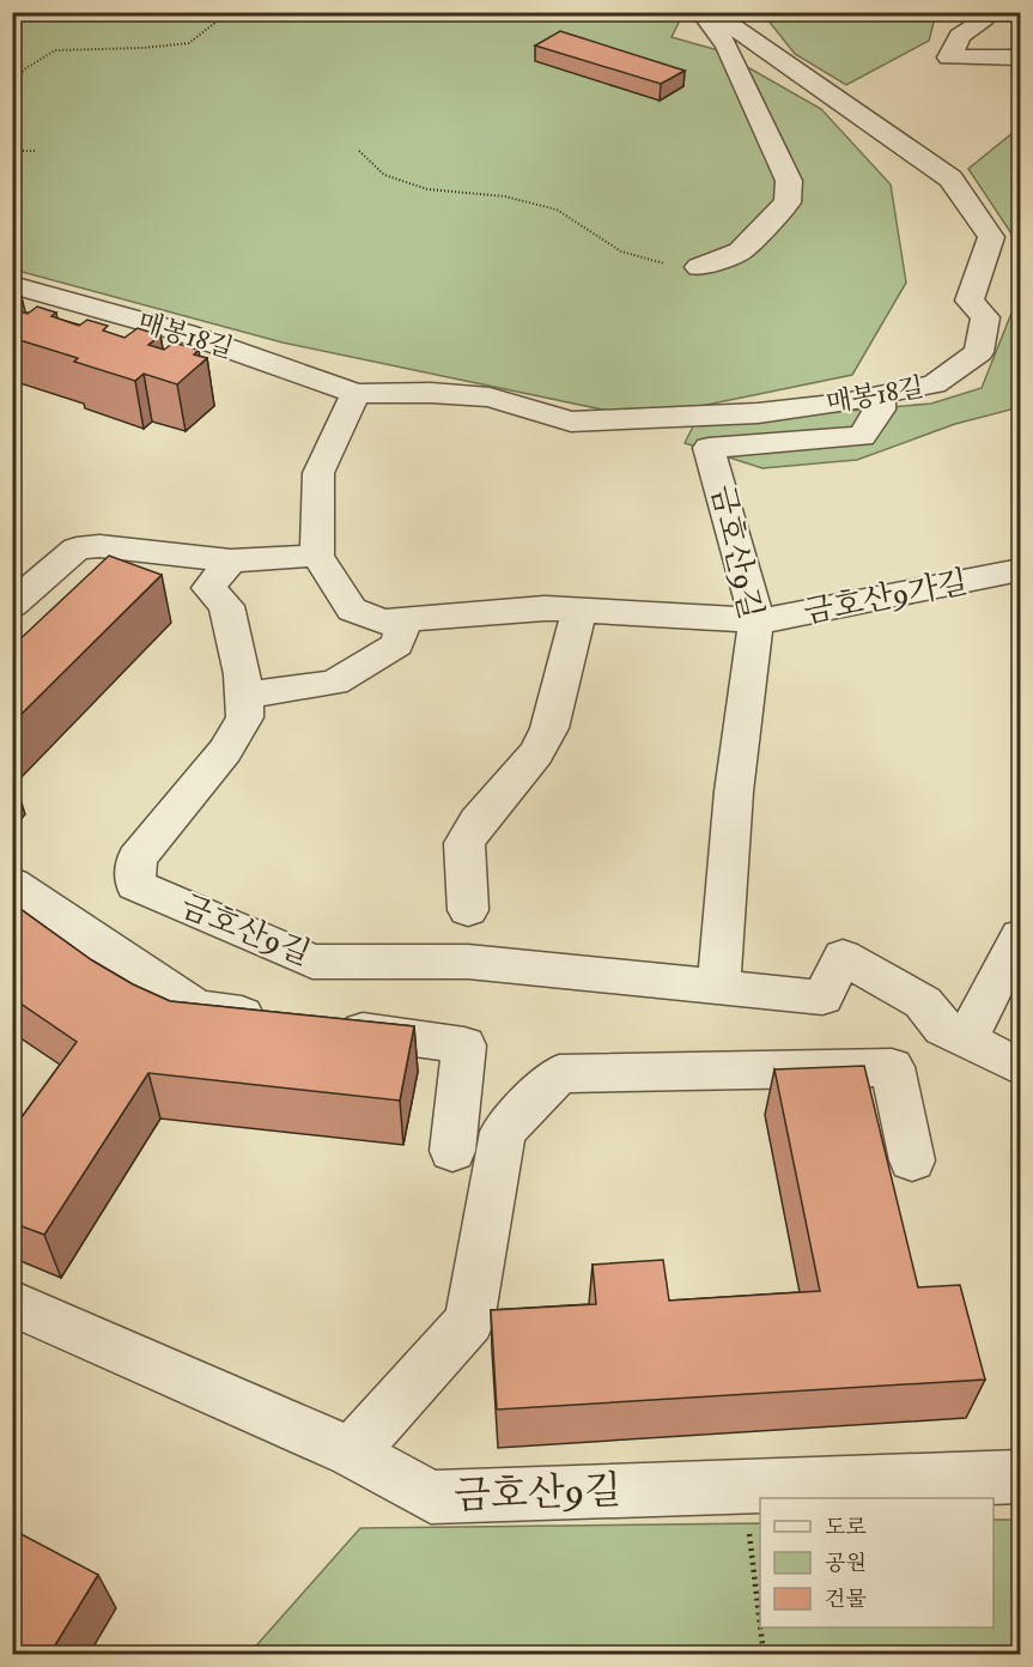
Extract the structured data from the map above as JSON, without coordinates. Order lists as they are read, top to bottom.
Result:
{
  "streets": {
    "street": ["매봉18길", "금호산9길", "금호산9가길"]
  },
  "crossings": [
    ["매봉18길", "금호산9길"],
    ["금호산9길", "금호산9가길"]
  ],
  "legend": ["도로", "공원", "건물"]
}
